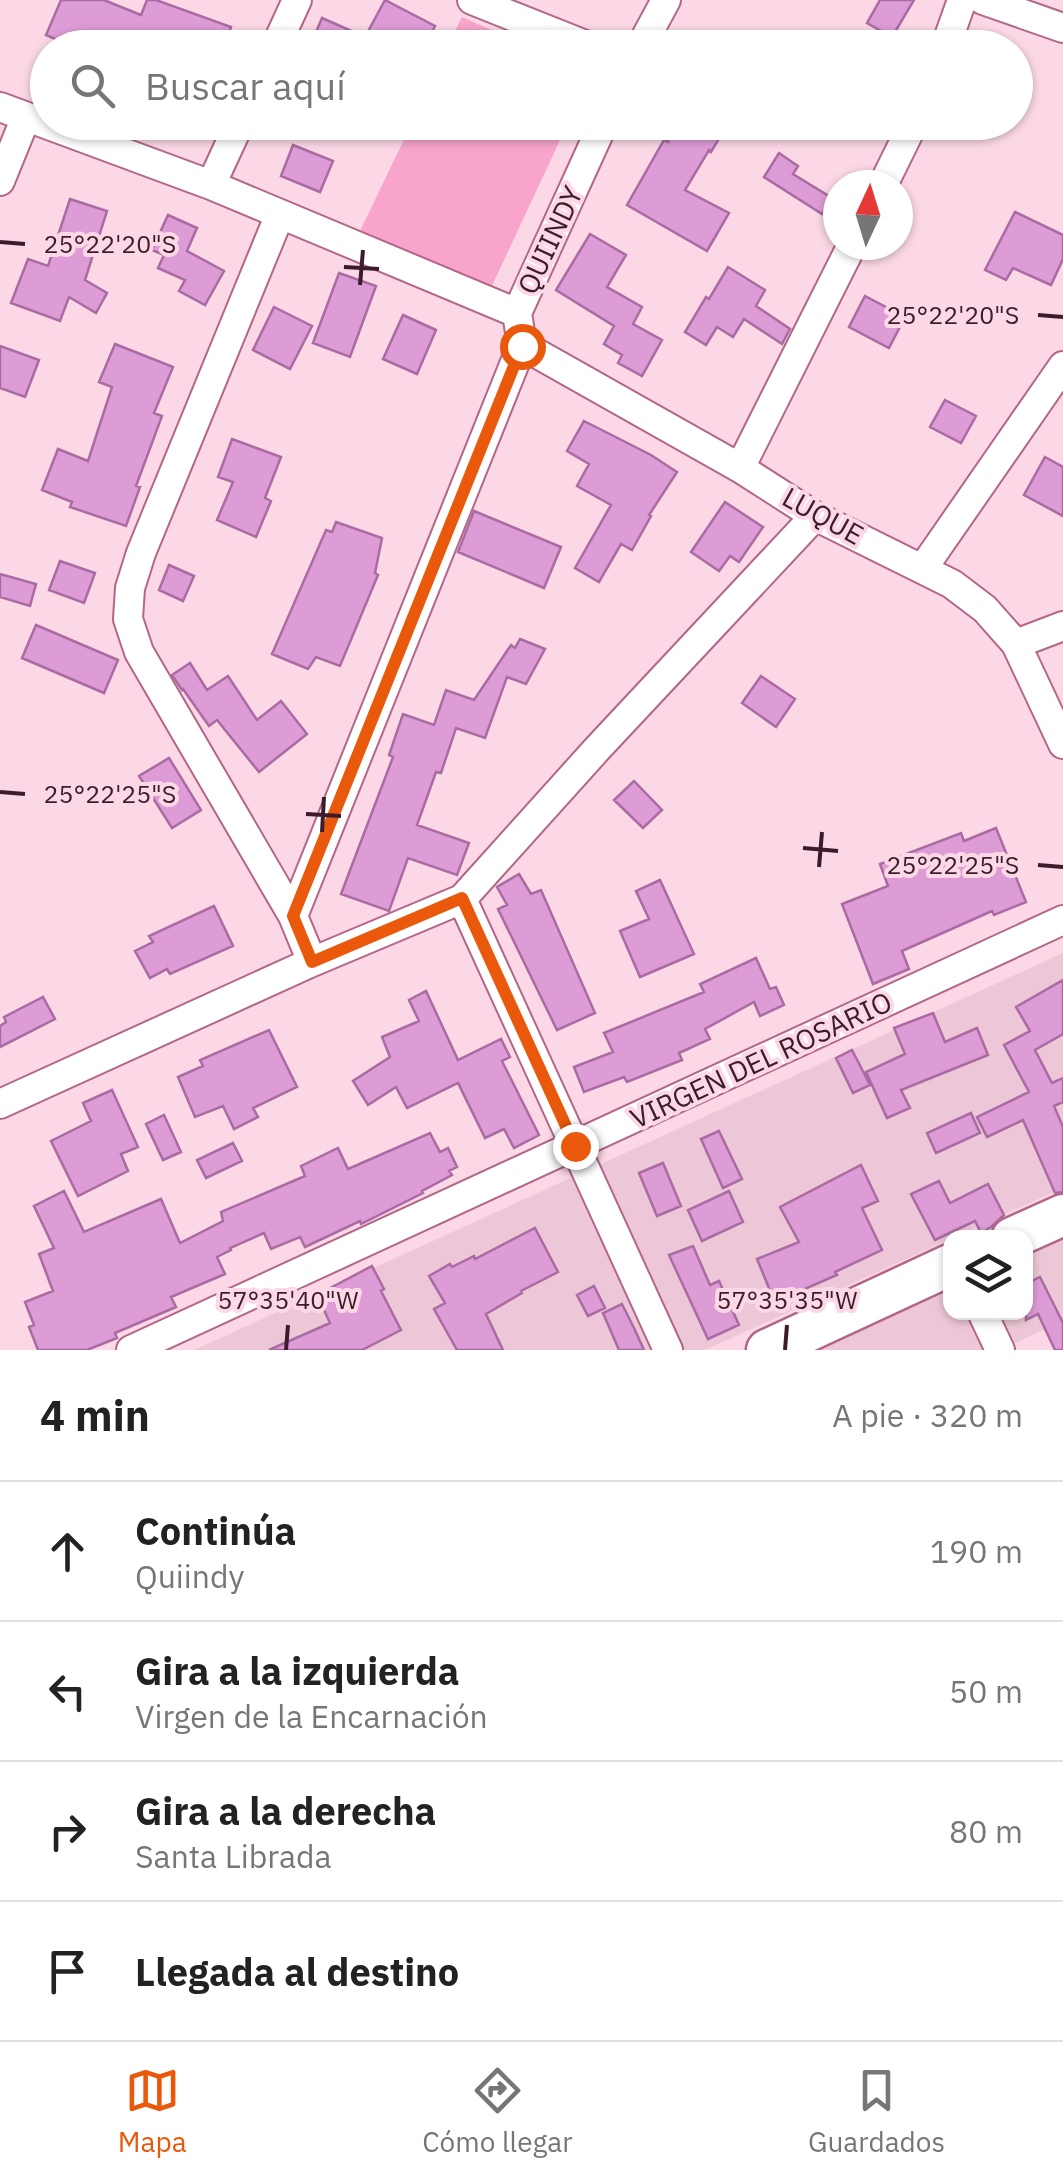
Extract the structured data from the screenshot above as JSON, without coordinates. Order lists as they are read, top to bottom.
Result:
{
  "streets": {
    "street": ["QUIINDY", "LUQUE", "VIRGEN DEL ROSARIO"]
  },
  "crossings": [
    ["QUIINDY", "LUQUE"]
  ],
  "north": "top",
  "page": {
    "search": "Buscar aquí",
    "heading": ["4 min", "A pie · 320 m"],
    "list": [
      ["Continúa", "Quiindy", "190 m"],
      ["Gira a la izquierda", "Virgen de la Encarnación", "50 m"],
      ["Gira a la derecha", "Santa Librada", "80 m"],
      "Llegada al destino"
    ],
    "nav": ["Mapa", "Cómo llegar", "Guardados"]
  },
  "coordinates": [
    "25°22'20\"S",
    "25°22'25\"S",
    "57°35'40\"W",
    "57°35'35\"W"
  ]
}
